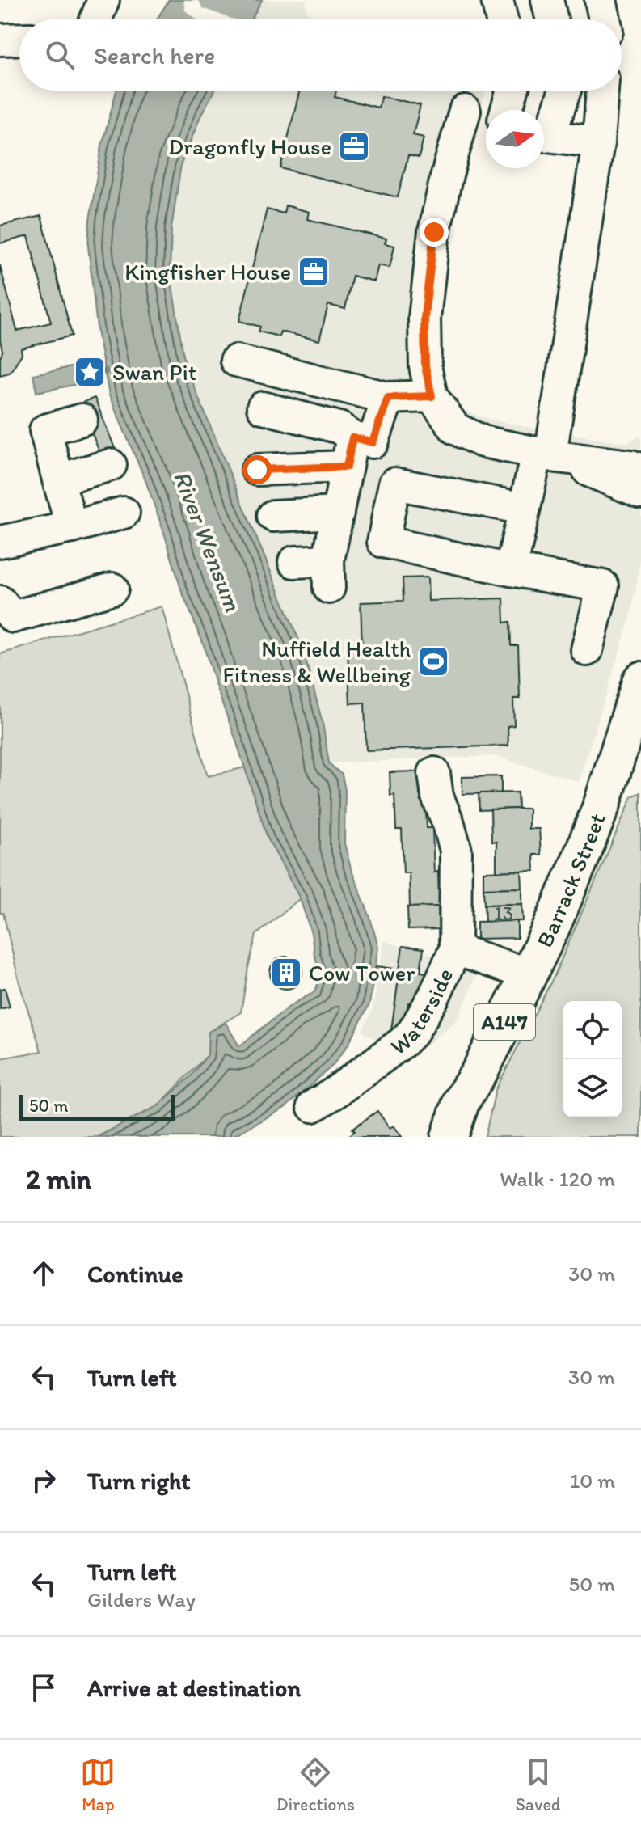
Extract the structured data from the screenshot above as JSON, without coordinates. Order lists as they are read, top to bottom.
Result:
{
  "streets": {
    "main road": ["Barrack Street", "A147"],
    "street": ["Waterside"]
  },
  "crossings": [
    ["Barrack Street", "Waterside"]
  ],
  "water": ["River Wensum"],
  "places": {
    "office": ["Dragonfly House", "Kingfisher House"],
    "place": ["Swan Pit"],
    "sports": ["Nuffield Health Fitness & Wellbeing"],
    "building": ["Cow Tower"]
  },
  "house_numbers": ["13"],
  "scale_bar": "50 m",
  "north": "right",
  "page": {
    "search": "Search here",
    "scale": "50 m",
    "heading": ["2 min", "Walk · 120 m"],
    "list": [
      ["Continue", "30 m"],
      ["Turn left", "30 m"],
      ["Turn right", "10 m"],
      ["Turn left", "Gilders Way", "50 m"],
      "Arrive at destination"
    ],
    "nav": ["Map", "Directions", "Saved"]
  }
}
